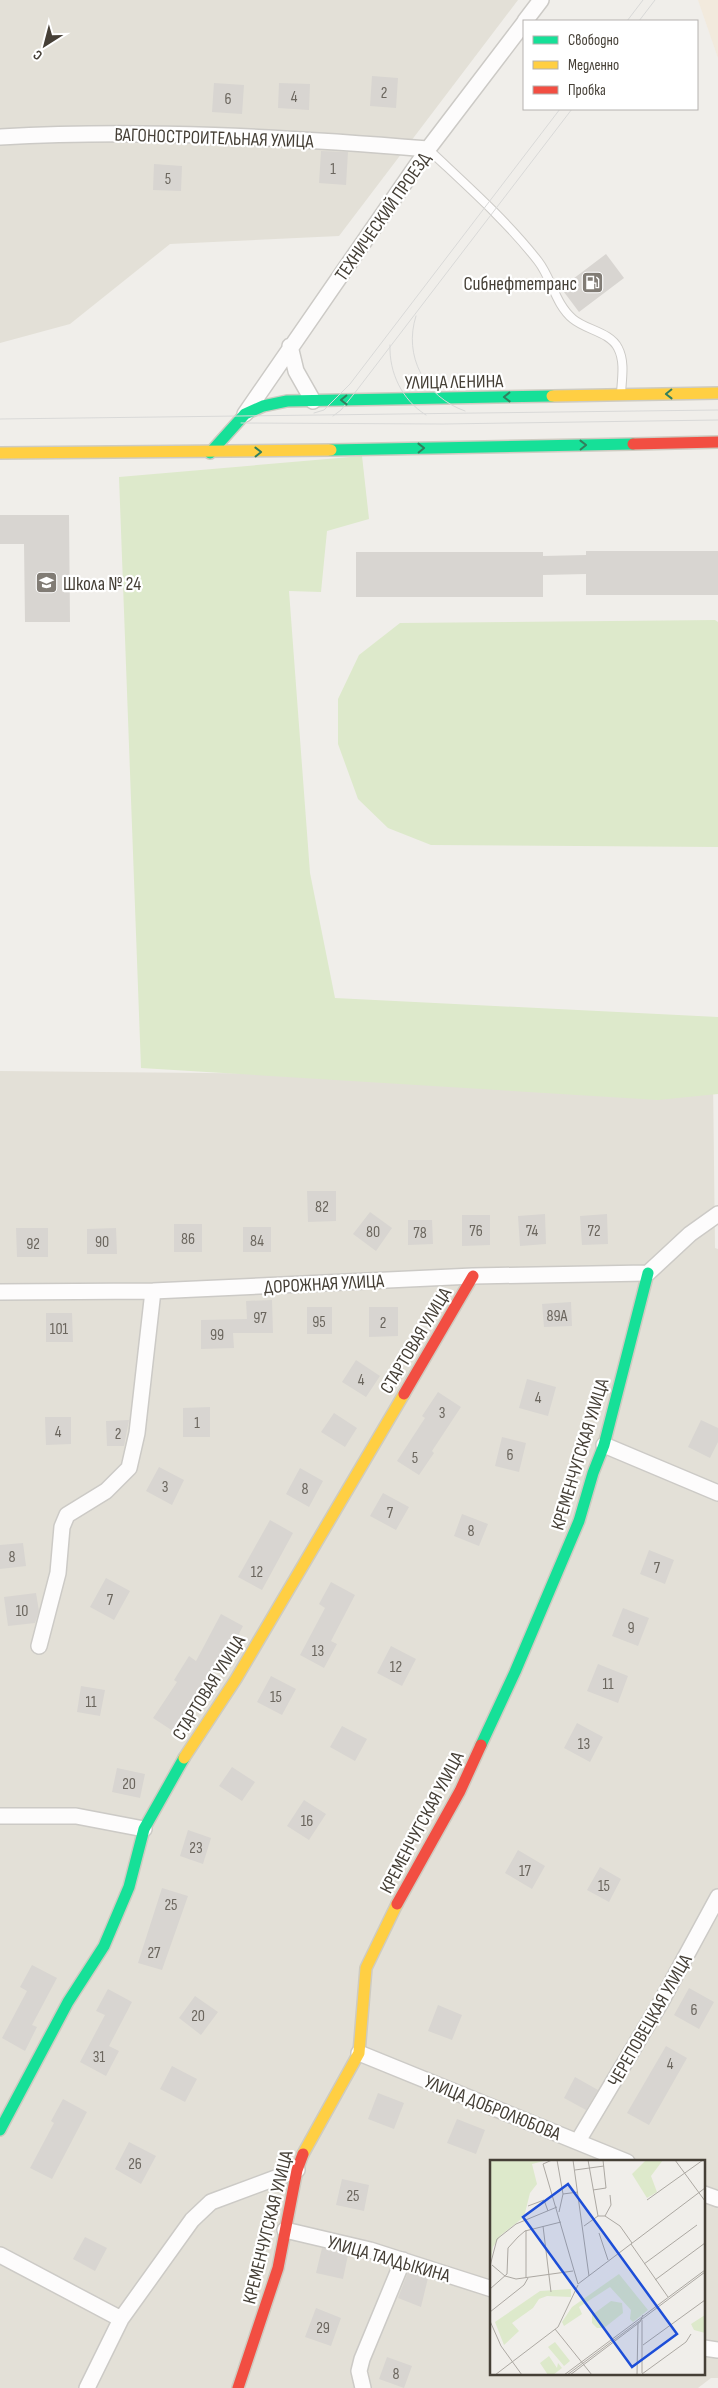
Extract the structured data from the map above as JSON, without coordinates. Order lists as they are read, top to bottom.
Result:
{
  "streets": {
    "street": [
      "ВАГОНОСТРОИТЕЛЬНАЯ УЛИЦА",
      "ТЕХНИЧЕСКИЙ ПРОЕЗД",
      "УЛИЦА ЛЕНИНА",
      "ДОРОЖНАЯ УЛИЦА",
      "СТАРТОВАЯ УЛИЦА",
      "КРЕМЕНЧУГСКАЯ УЛИЦА",
      "ЧЕРЕПОВЕЦКАЯ УЛИЦА",
      "УЛИЦА ДОБРОЛЮБОВА",
      "УЛИЦА ТАЛДЫКИНА"
    ]
  },
  "crossings": [
    ["ВАГОНОСТРОИТЕЛЬНАЯ УЛИЦА", "ТЕХНИЧЕСКИЙ ПРОЕЗД"],
    ["ТЕХНИЧЕСКИЙ ПРОЕЗД", "УЛИЦА ЛЕНИНА"],
    ["ДОРОЖНАЯ УЛИЦА", "СТАРТОВАЯ УЛИЦА"],
    ["ДОРОЖНАЯ УЛИЦА", "КРЕМЕНЧУГСКАЯ УЛИЦА"],
    ["КРЕМЕНЧУГСКАЯ УЛИЦА", "УЛИЦА ДОБРОЛЮБОВА"],
    ["КРЕМЕНЧУГСКАЯ УЛИЦА", "УЛИЦА ТАЛДЫКИНА"],
    ["ЧЕРЕПОВЕЦКАЯ УЛИЦА", "УЛИЦА ДОБРОЛЮБОВА"]
  ],
  "places": {
    "fuel station": ["Сибнефтетранс"],
    "school or university": ["Школа № 24"]
  },
  "house_numbers": [
    "2",
    "4",
    "6",
    "1",
    "5",
    "82",
    "76",
    "74",
    "72",
    "80",
    "78",
    "86",
    "84",
    "90",
    "92",
    "89А",
    "97",
    "95",
    "2",
    "101",
    "99",
    "4",
    "4",
    "3",
    "1",
    "4",
    "2",
    "6",
    "5",
    "3",
    "8",
    "7",
    "8",
    "8",
    "7",
    "12",
    "7",
    "10",
    "9",
    "13",
    "12",
    "11",
    "15",
    "11",
    "13",
    "20",
    "16",
    "23",
    "17",
    "15",
    "25",
    "27",
    "6",
    "20",
    "31",
    "4",
    "26",
    "25",
    "29",
    "8"
  ],
  "legend": ["Свободно", "Медленно", "Пробка"],
  "north": "bottom left"
}
